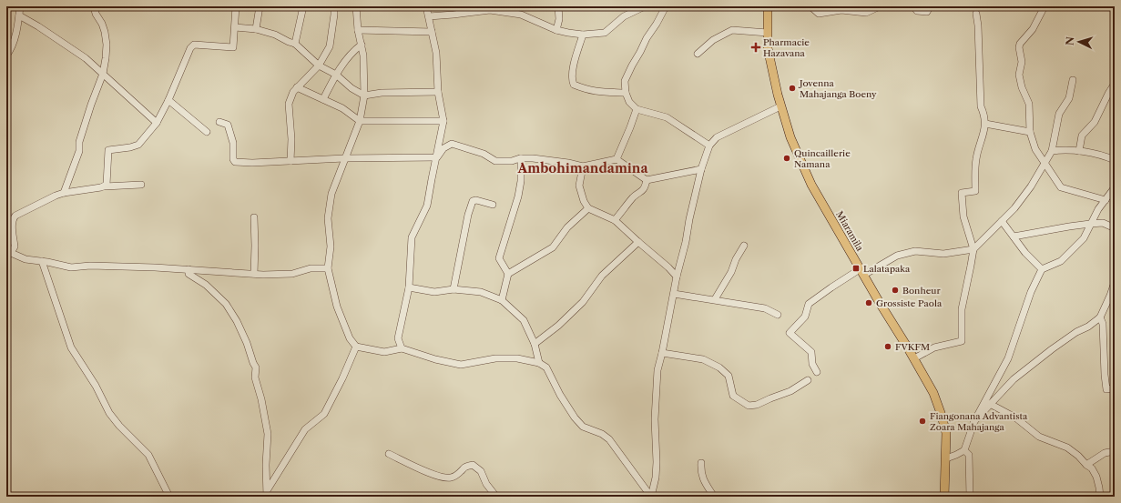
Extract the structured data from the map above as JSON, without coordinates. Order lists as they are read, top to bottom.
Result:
{
  "streets": {
    "main road": ["Miaramila"]
  },
  "districts": ["Ambohimandamina"],
  "places": {
    "health": ["Pharmacie Hazavana"],
    "other": [
      "Jovenna Mahajanga Boeny",
      "Quincaillerie Namana",
      "Bonheur",
      "Grossiste Paola",
      "FVKFM",
      "Fiangonana Advantista Zoara Mahajanga"
    ],
    "transit": ["Lalatapaka"]
  },
  "north": "left"
}
